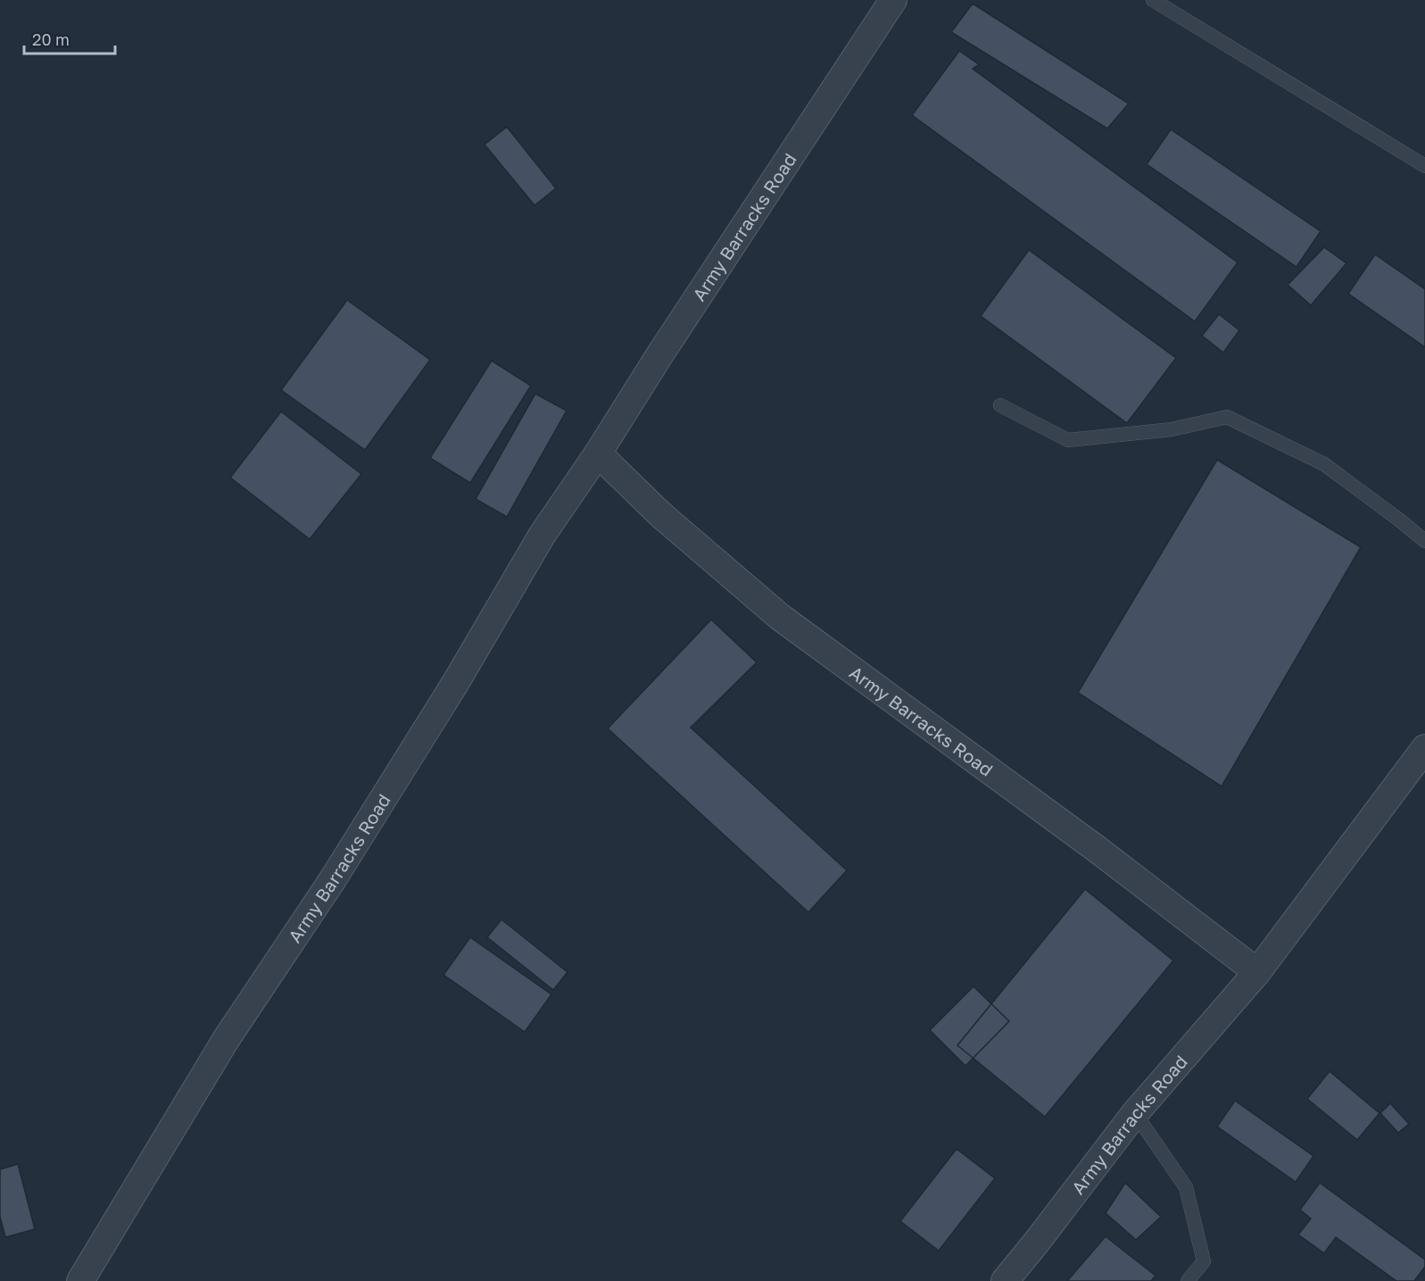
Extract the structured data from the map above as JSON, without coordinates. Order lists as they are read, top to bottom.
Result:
{
  "streets": {
    "street": ["Army Barracks Road"]
  },
  "scale_bar": "20 m"
}
